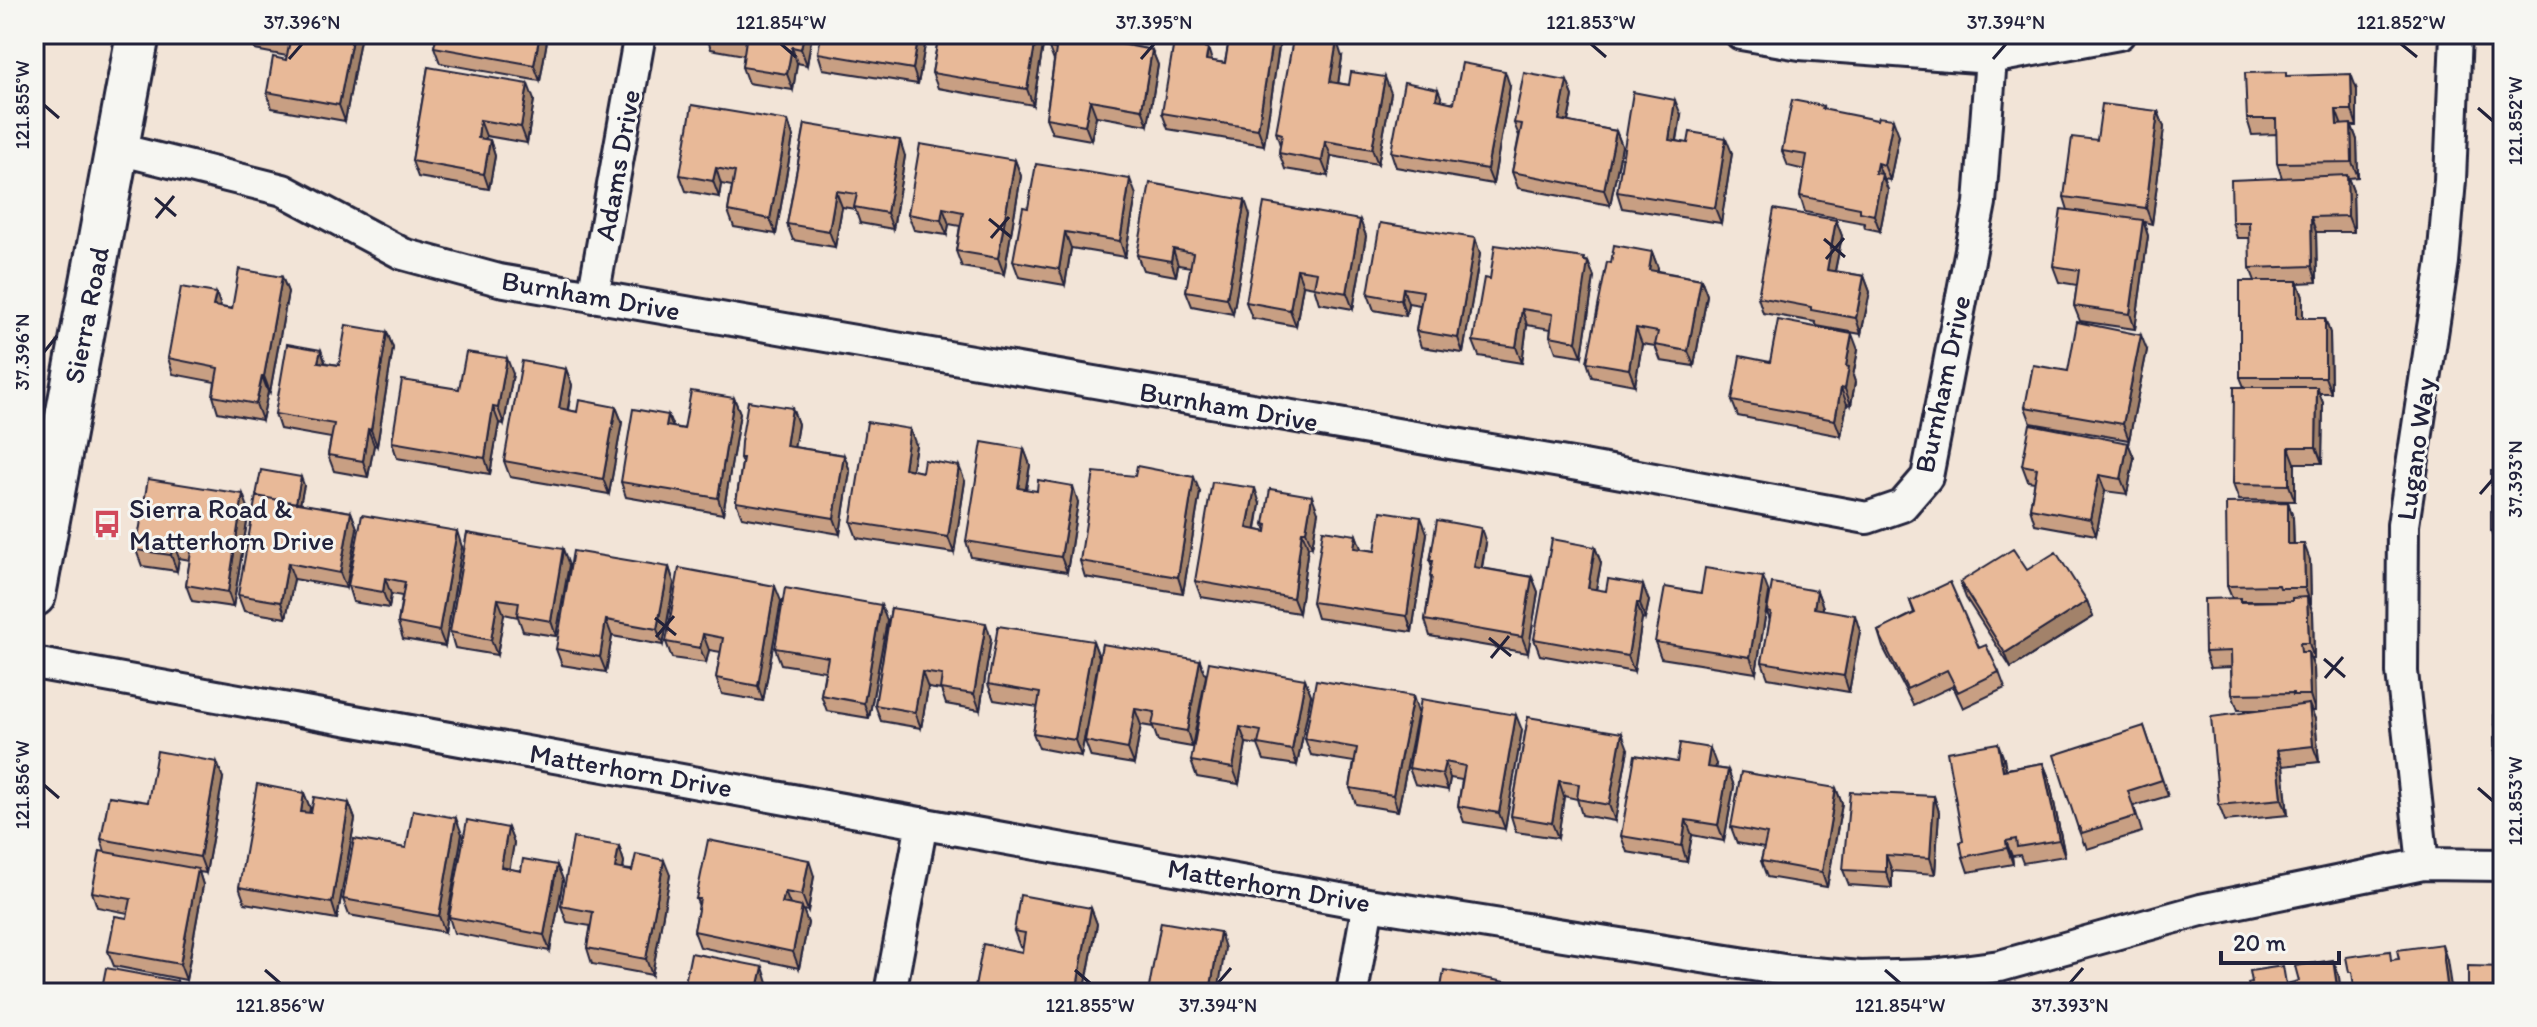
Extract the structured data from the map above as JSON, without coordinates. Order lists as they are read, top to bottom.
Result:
{
  "streets": {
    "street": [
      "Adams Drive",
      "Burnham Drive",
      "Sierra Road",
      "Lugano Way",
      "Matterhorn Drive"
    ]
  },
  "crossings": [
    ["Adams Drive", "Burnham Drive"],
    ["Burnham Drive", "Sierra Road"],
    ["Lugano Way", "Matterhorn Drive"]
  ],
  "places": {
    "bus stop": ["Sierra Road & Matterhorn Drive"]
  },
  "scale_bar": "20 m",
  "coordinates": [
    "37.396°N",
    "121.854°W",
    "37.395°N",
    "121.853°W",
    "37.394°N",
    "121.852°W",
    "121.855°W",
    "37.393°N",
    "121.856°W"
  ]
}
